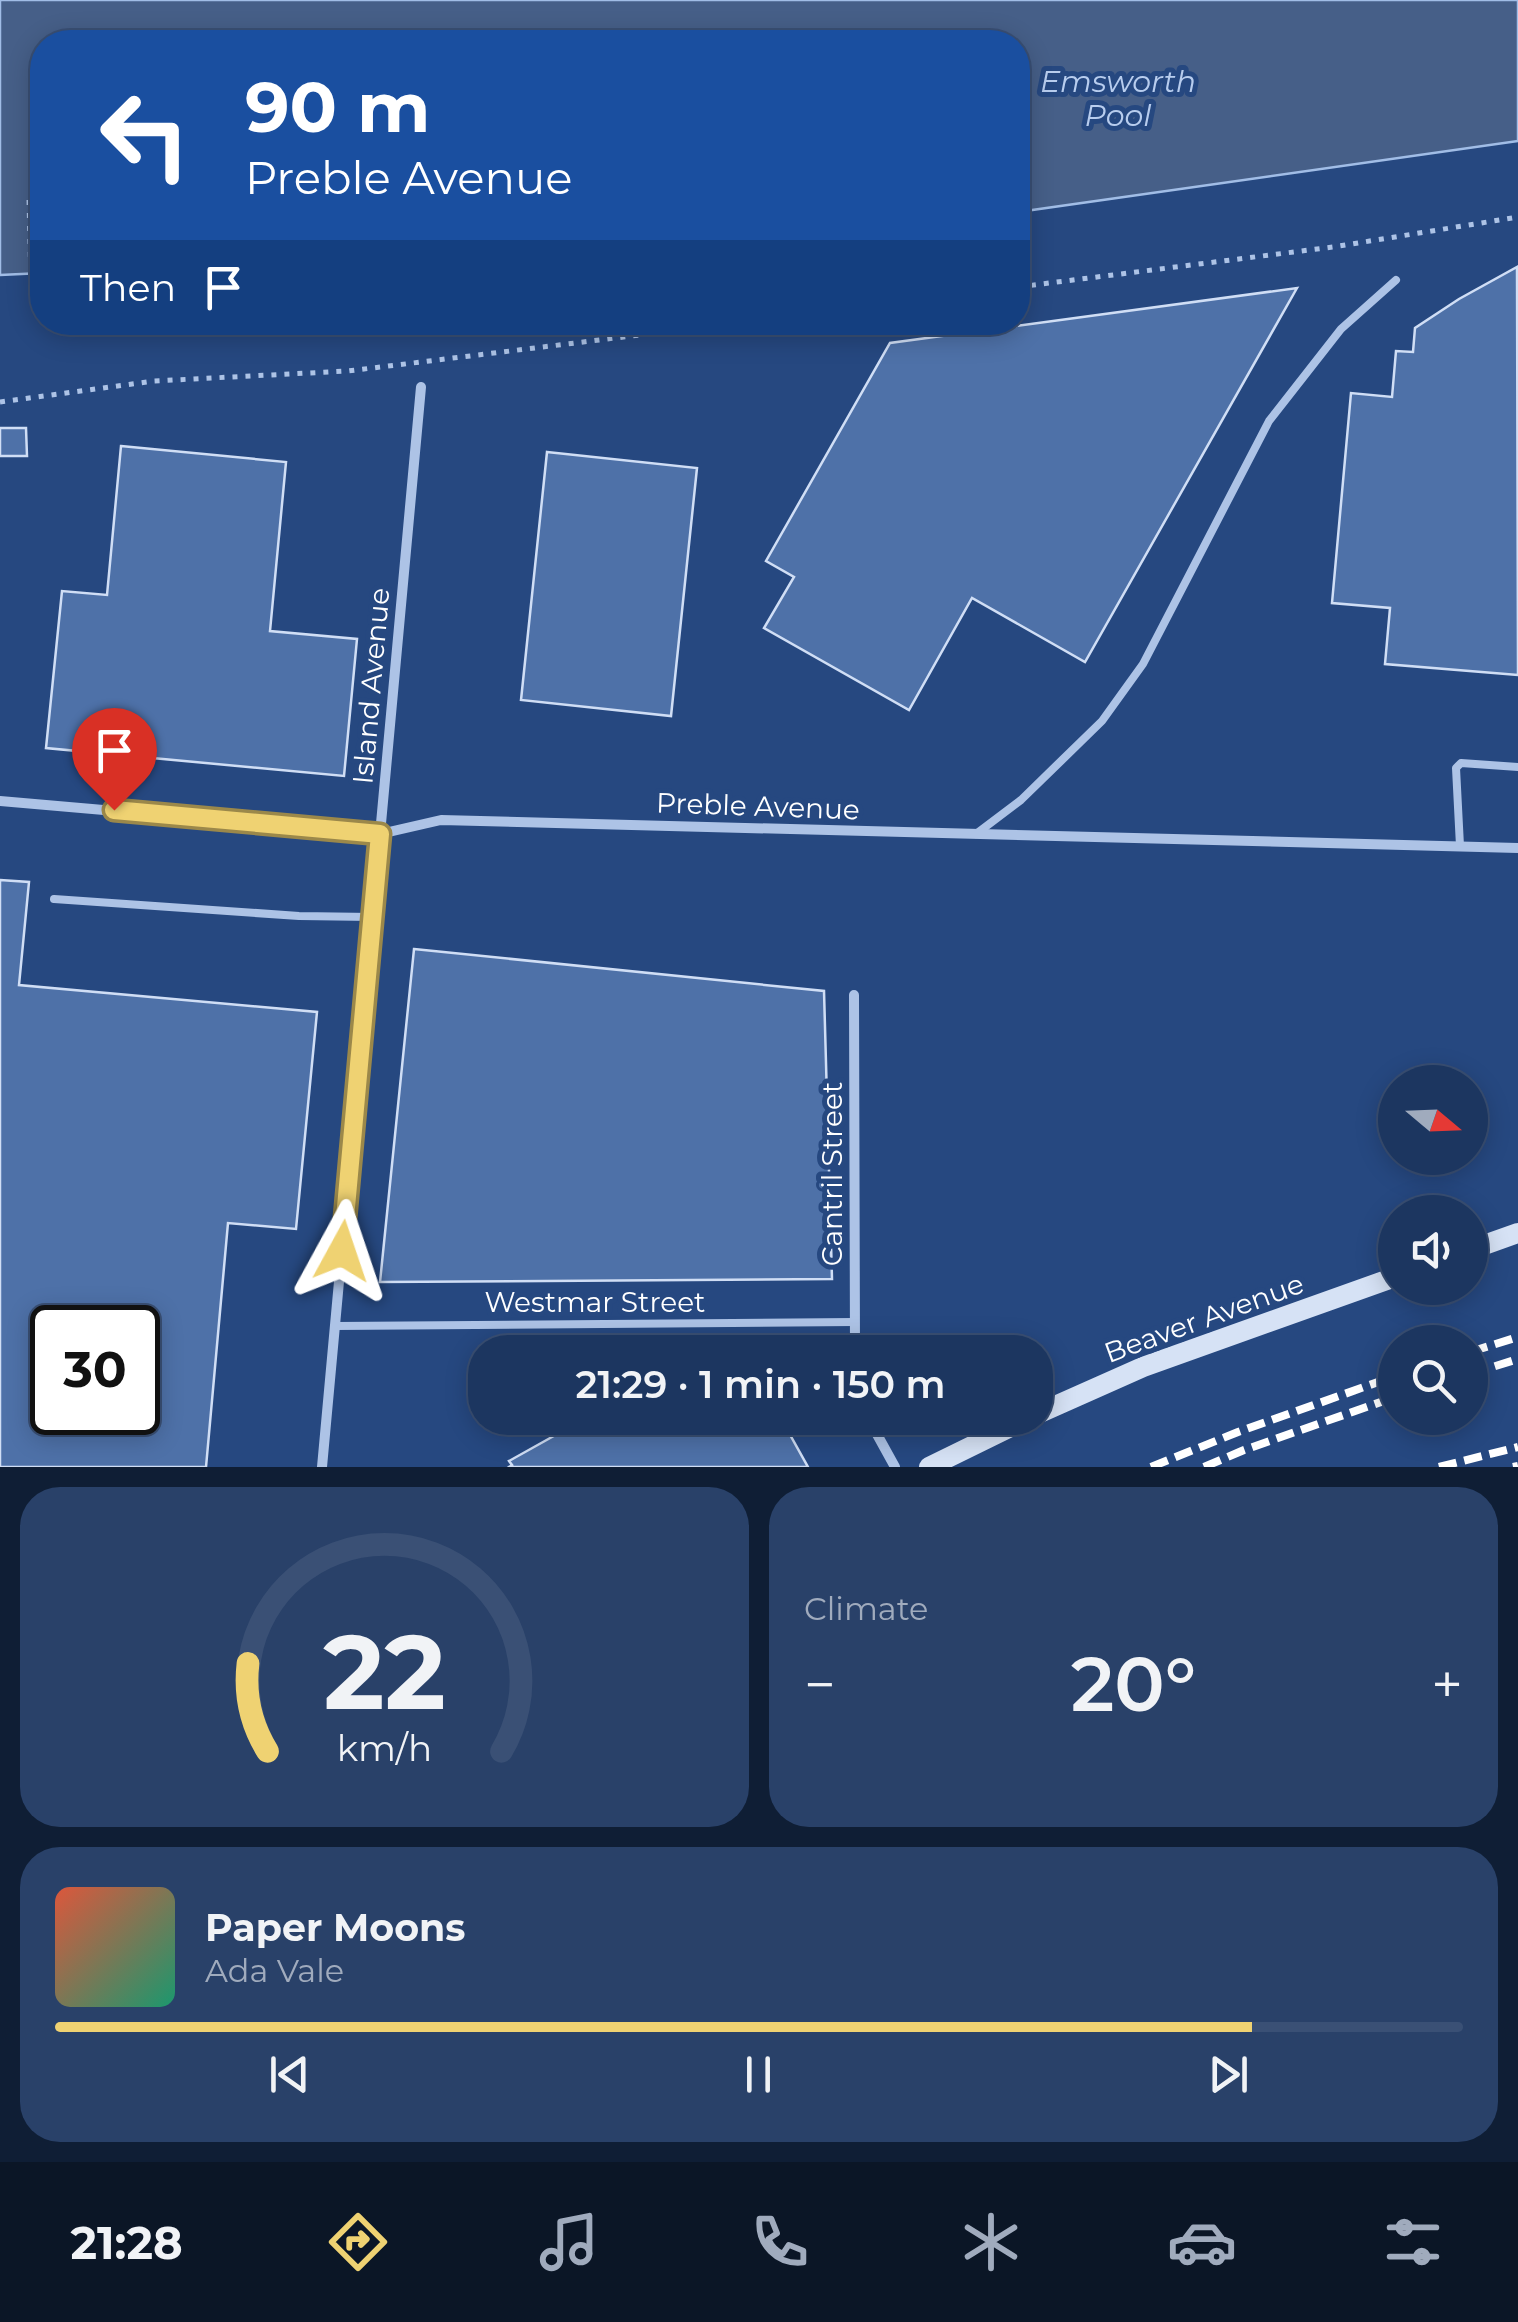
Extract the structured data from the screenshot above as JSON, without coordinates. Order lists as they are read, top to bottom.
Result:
{
  "streets": {
    "street": [
      "Island Avenue",
      "Preble Avenue",
      "Cantril Street",
      "Beaver Avenue"
    ],
    "lane": ["Westmar Street"]
  },
  "crossings": [
    ["Island Avenue", "Preble Avenue"],
    ["Island Avenue", "Westmar Street"],
    ["Cantril Street", "Westmar Street"]
  ],
  "water": ["Emsworth Pool"],
  "north": "right",
  "page": {
    "turn": ["90 m", "Preble Avenue"],
    "then": "Then",
    "limit": "30",
    "trip": "21:29 · 1 min · 150 m",
    "tile": "Climate",
    "heat": ["−", "20°", "+"],
    "song": ["Paper Moons", "Ada Vale"],
    "tabs": "21:28",
    "gauge": ["22", "km/h"]
  }
}
